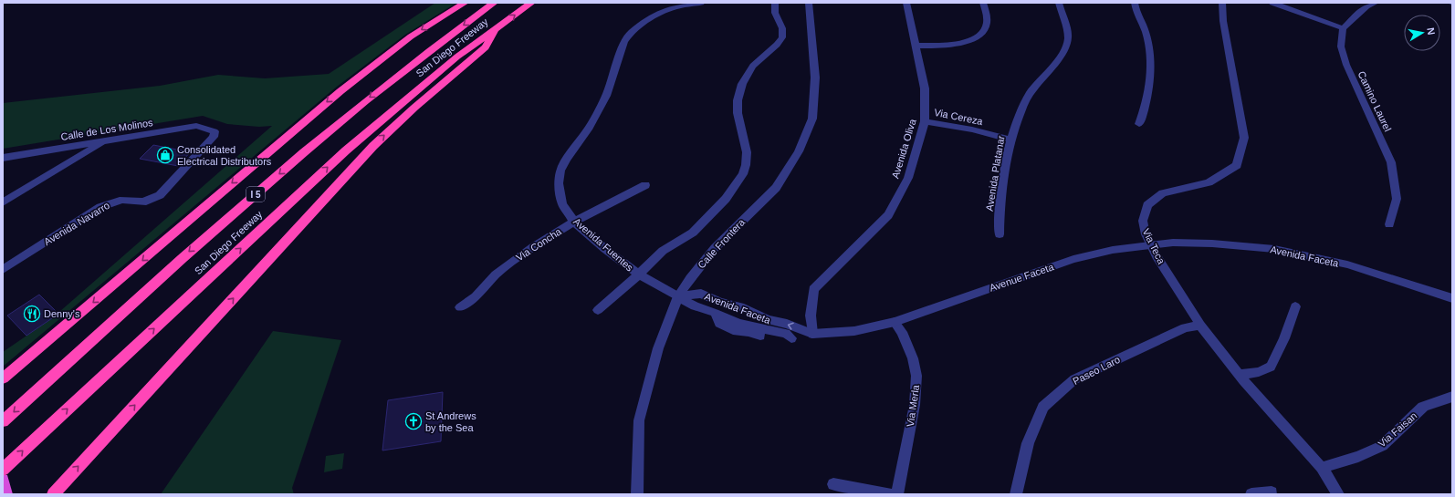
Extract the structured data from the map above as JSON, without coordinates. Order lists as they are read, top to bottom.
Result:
{
  "streets": {
    "highway": ["San Diego Freeway", "I 5"],
    "street": [
      "Camino Laurel",
      "Via Cereza",
      "Calle de Los Molinos",
      "Avenida Oliva",
      "Avenida Platanar",
      "Avenida Navarro",
      "Calle Frontera",
      "Via Concha",
      "Avenida Fuentes",
      "Via Teca",
      "Avenida Faceta",
      "Avenue Faceta",
      "Paseo Laro",
      "Via Merla",
      "Via Faisan"
    ]
  },
  "crossings": [
    ["Via Cereza", "Avenida Oliva"],
    ["Via Cereza", "Avenida Platanar"],
    ["Calle de Los Molinos", "Avenida Navarro"],
    ["Avenida Oliva", "Avenida Faceta"],
    ["Calle Frontera", "Avenida Fuentes"],
    ["Calle Frontera", "Avenida Faceta"],
    ["Via Concha", "Avenida Fuentes"],
    ["Avenida Fuentes", "Avenida Faceta"],
    ["Via Teca", "Avenida Faceta"],
    ["Via Teca", "Avenue Faceta"],
    ["Via Teca", "Paseo Laro"],
    ["Via Teca", "Via Faisan"],
    ["Avenida Faceta", "Avenue Faceta"],
    ["Avenida Faceta", "Via Merla"],
    ["Avenue Faceta", "Via Merla"]
  ],
  "places": {
    "shop": ["Consolidated Electrical Distributors"],
    "restaurant": ["Denny's"],
    "church": ["St Andrews by the Sea"]
  },
  "north": "right"
}
